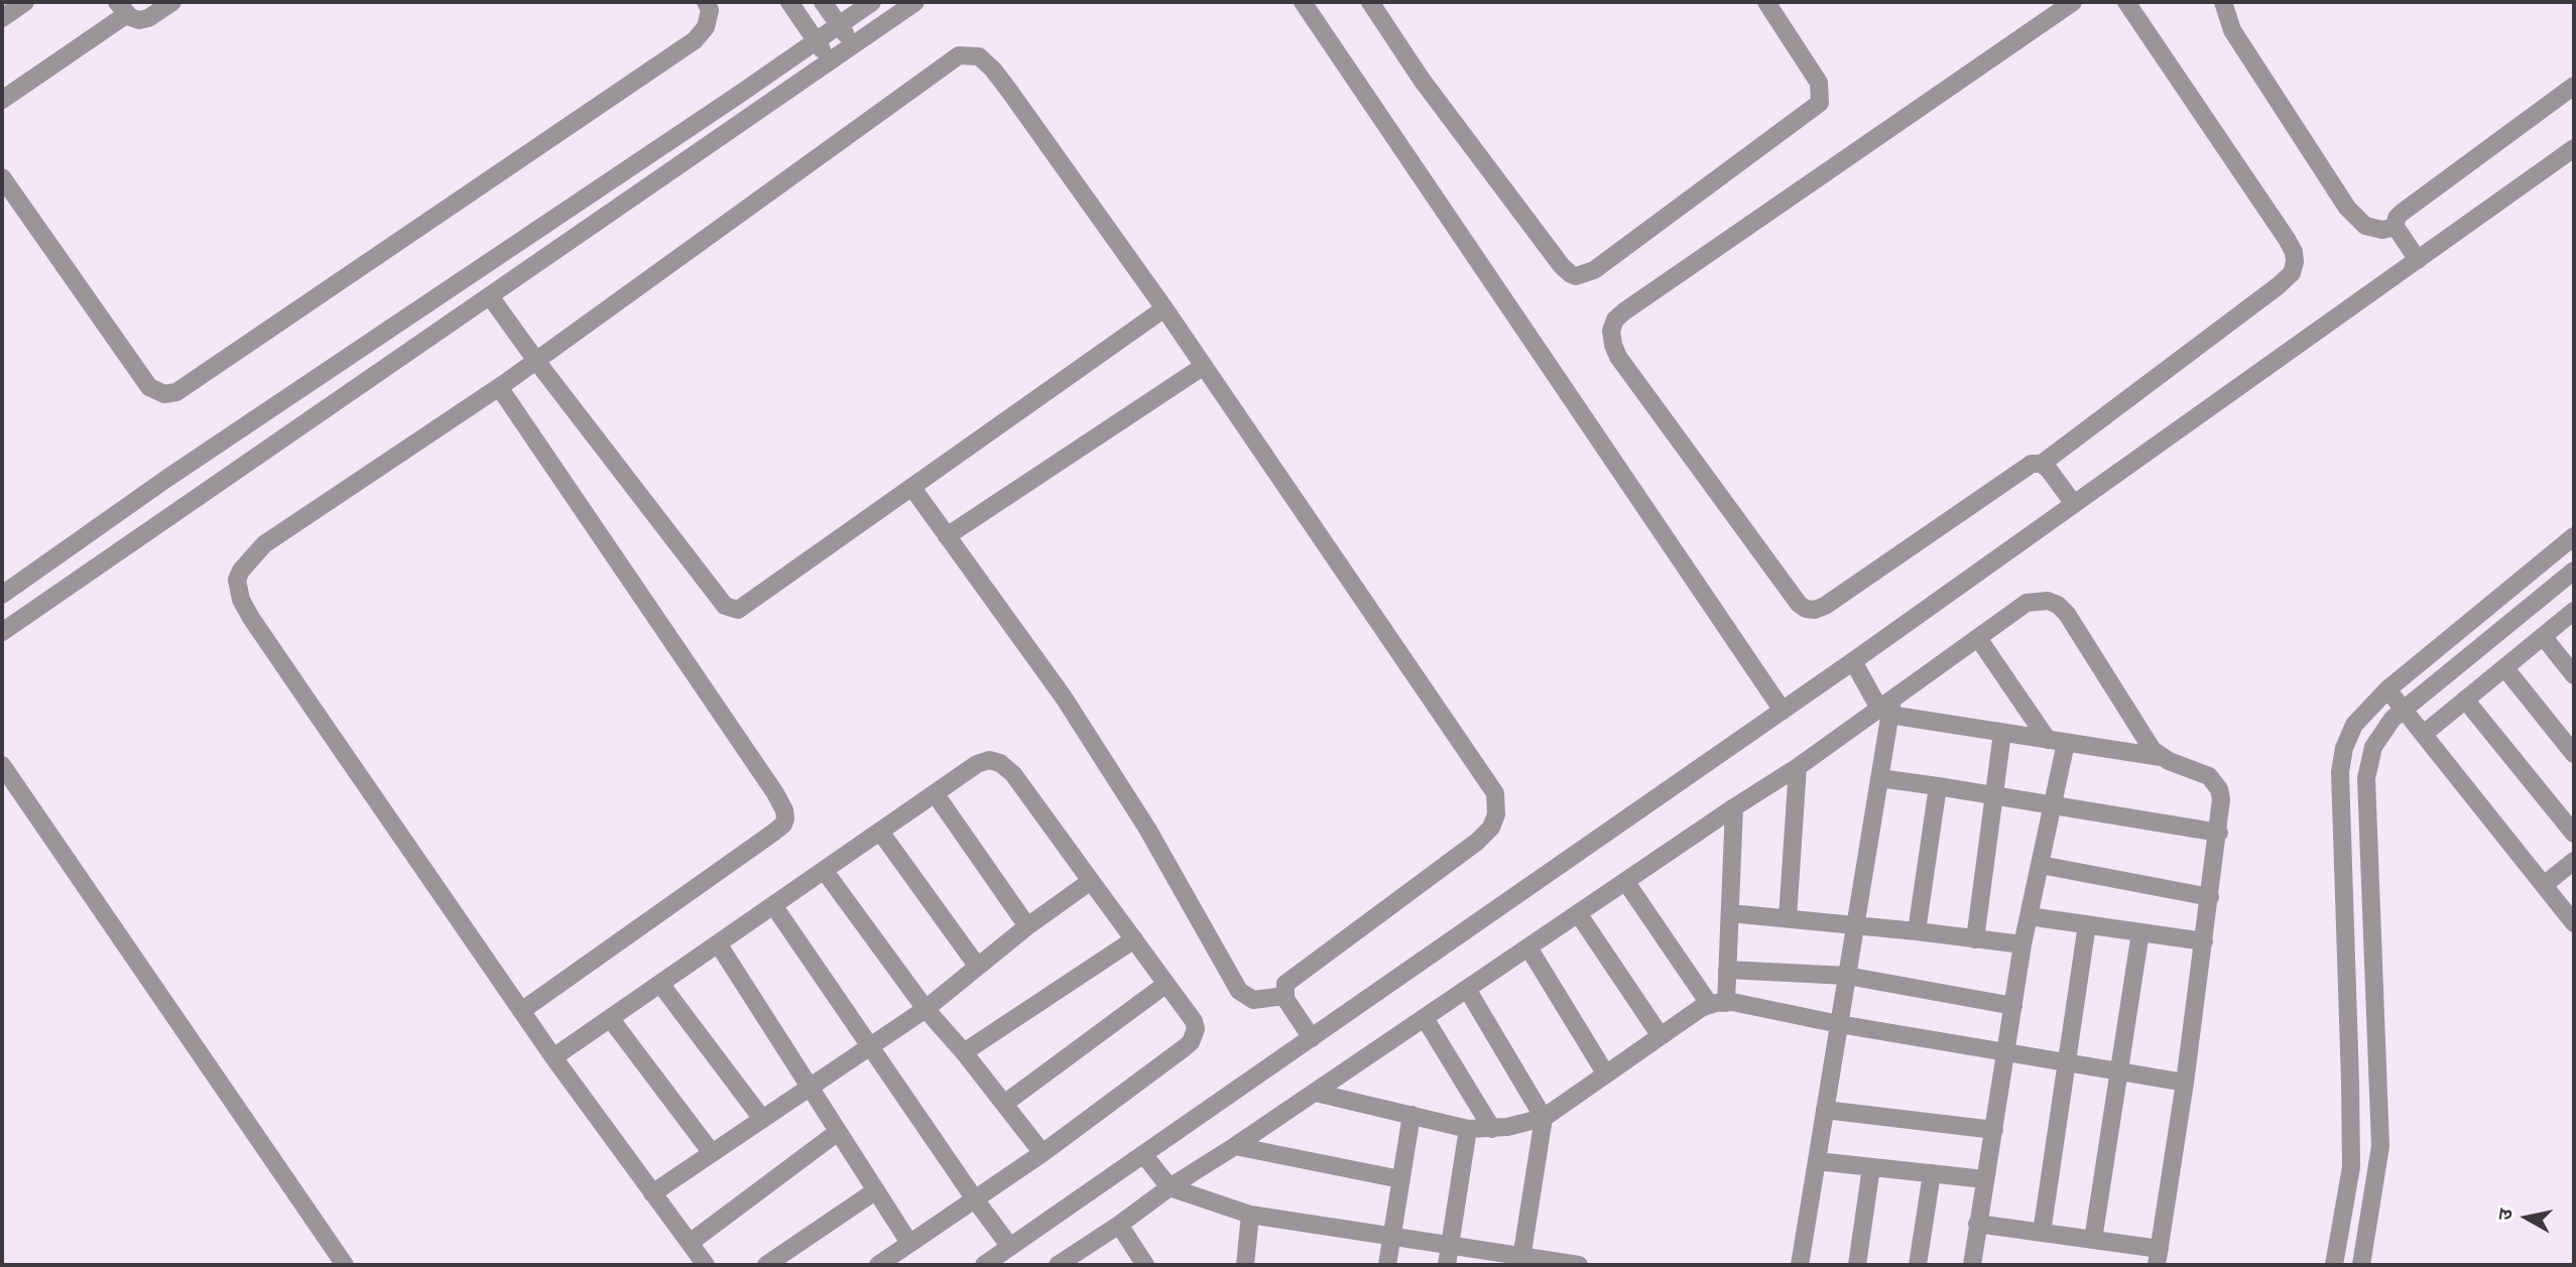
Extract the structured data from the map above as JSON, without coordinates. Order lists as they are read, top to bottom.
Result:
{
  "north": "left"
}
